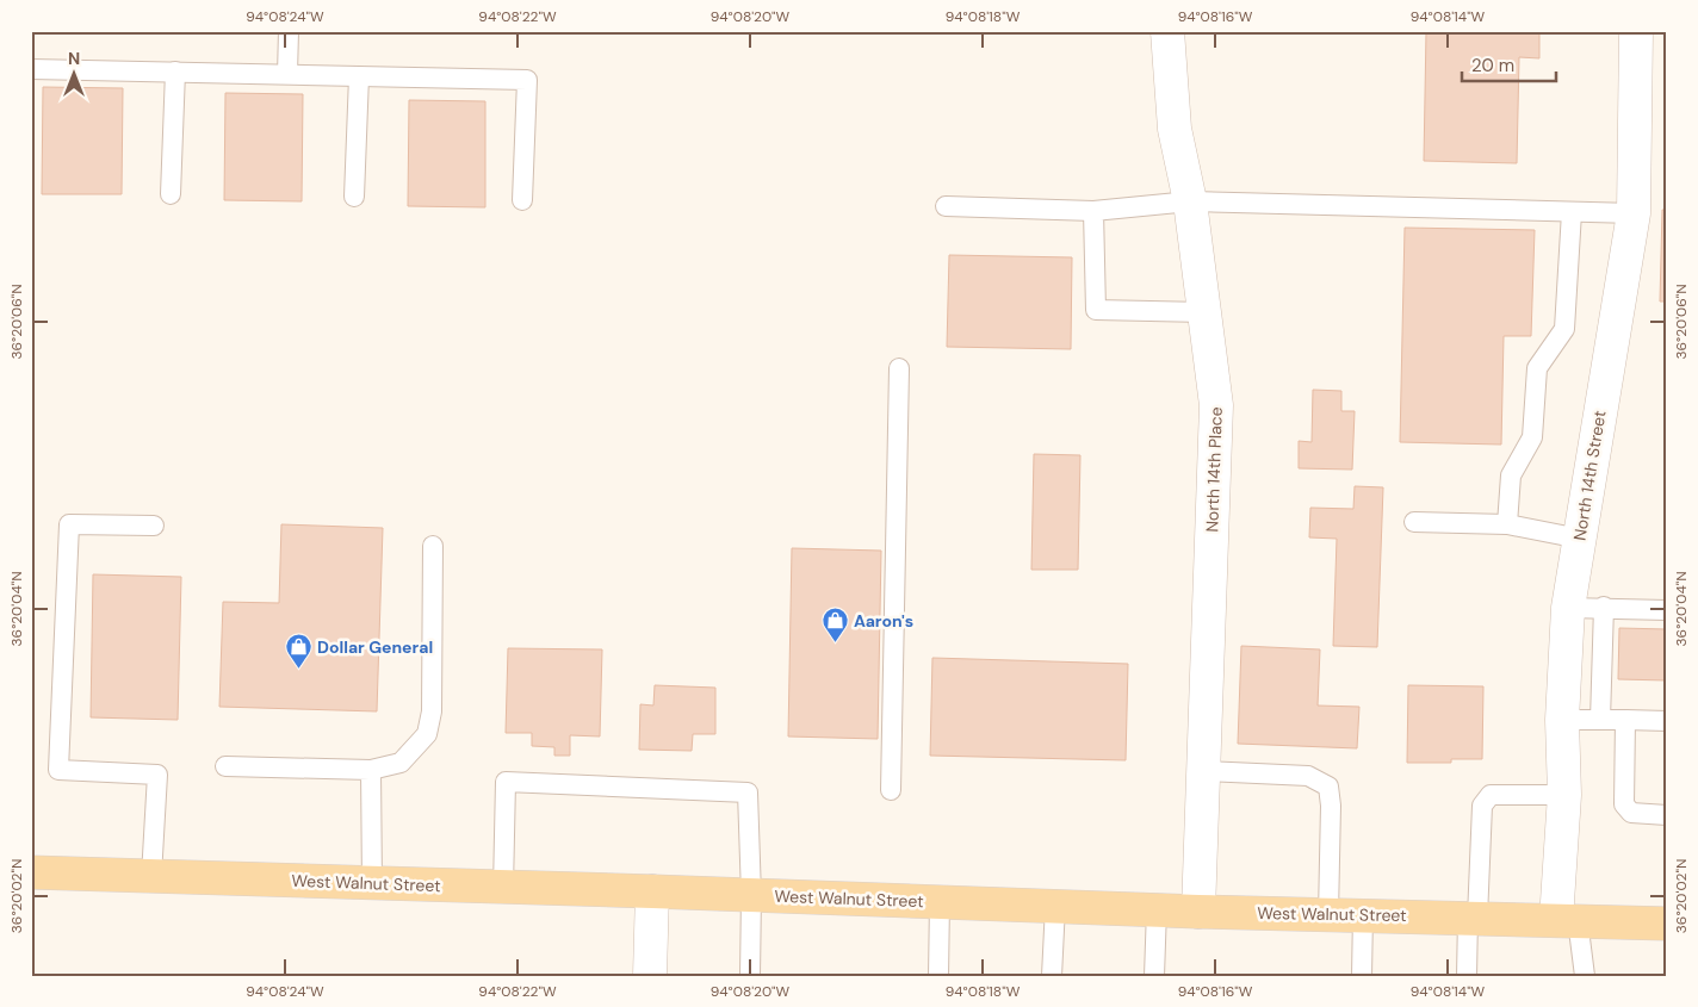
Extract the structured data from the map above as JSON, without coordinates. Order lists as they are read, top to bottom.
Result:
{
  "streets": {
    "main road": ["West Walnut Street"],
    "street": ["North 14th Place", "North 14th Street"]
  },
  "crossings": [
    ["North 14th Place", "West Walnut Street"],
    ["North 14th Street", "West Walnut Street"]
  ],
  "places": {
    "shop": ["Aaron's", "Dollar General"]
  },
  "scale_bar": "20 m",
  "north": "top",
  "coordinates": [
    "94°08'24\"W",
    "94°08'22\"W",
    "94°08'20\"W",
    "94°08'18\"W",
    "94°08'16\"W",
    "94°08'14\"W",
    "36°20'06\"N",
    "36°20'04\"N",
    "36°20'02\"N"
  ]
}
